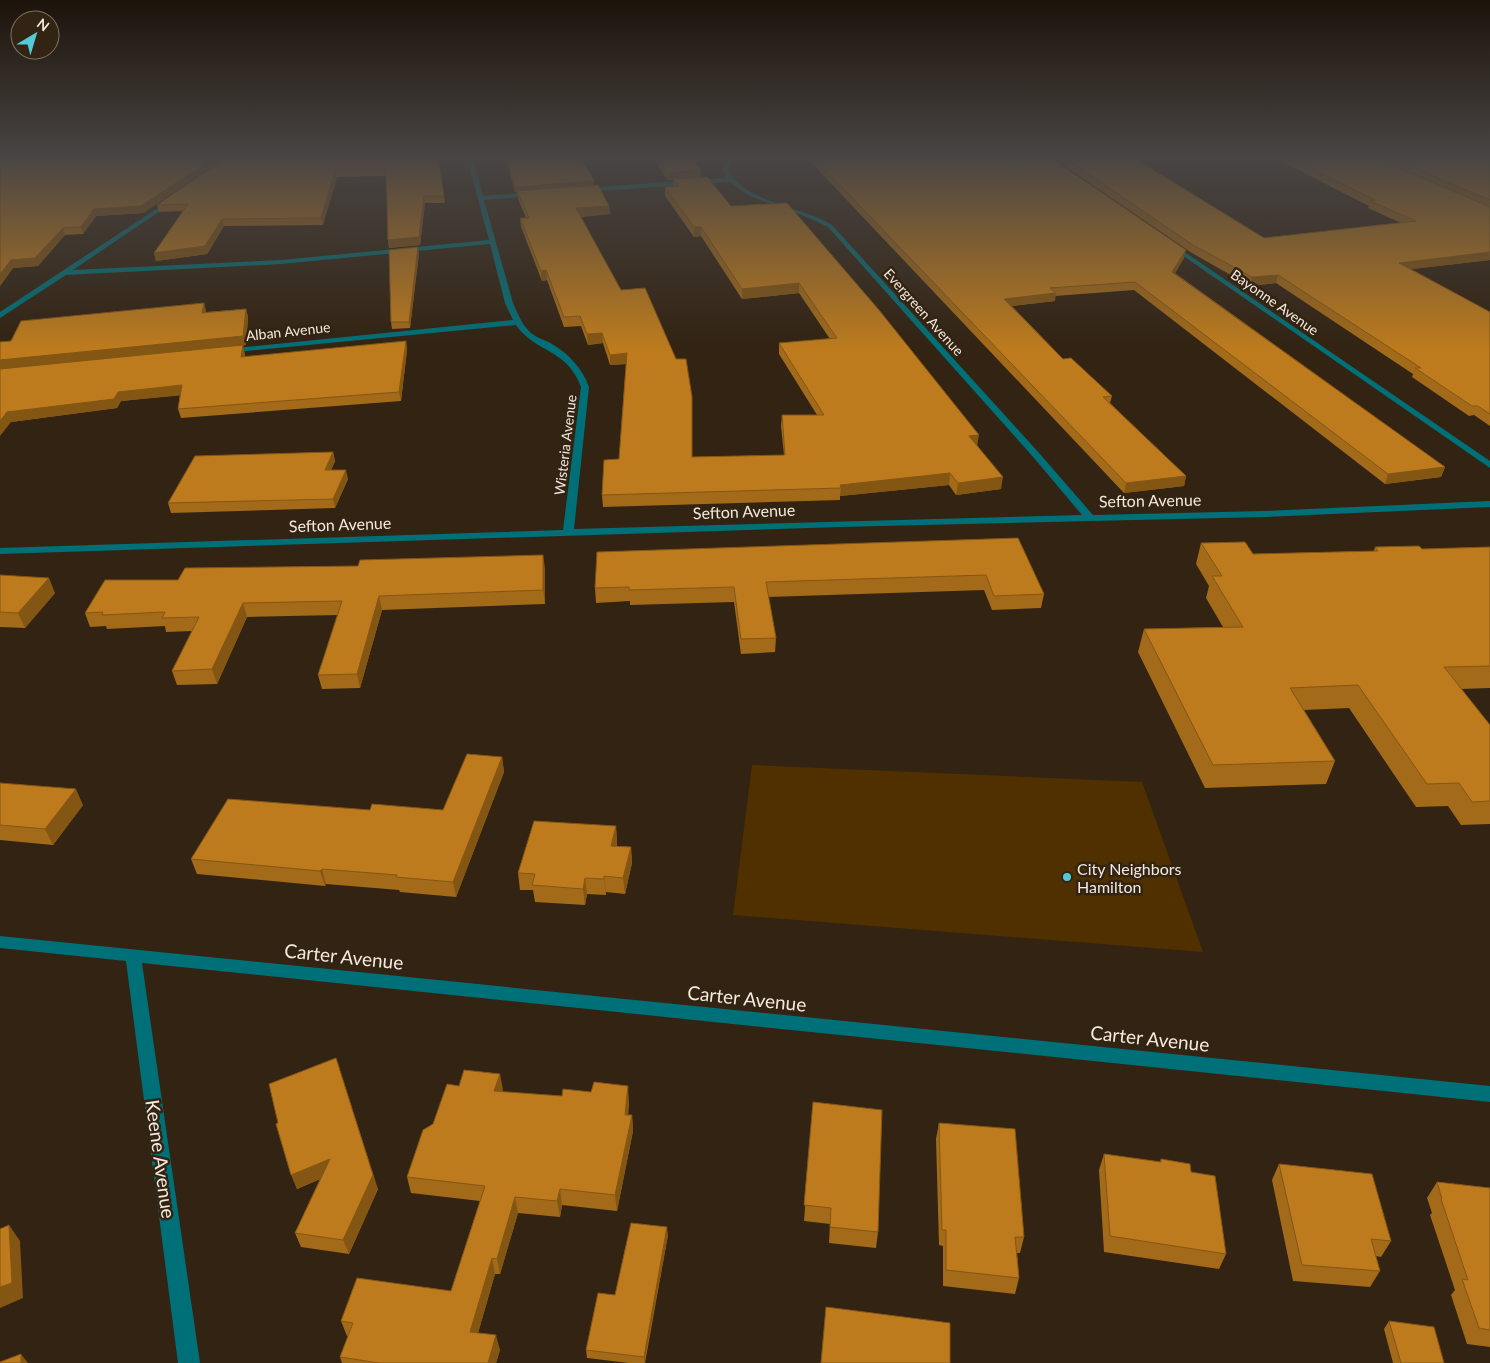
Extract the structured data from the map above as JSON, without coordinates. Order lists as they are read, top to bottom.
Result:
{
  "streets": {
    "street": [
      "Bayonne Avenue",
      "Evergreen Avenue",
      "Alban Avenue",
      "Wisteria Avenue",
      "Sefton Avenue",
      "Carter Avenue",
      "Keene Avenue"
    ]
  },
  "crossings": [
    ["Evergreen Avenue", "Sefton Avenue"],
    ["Alban Avenue", "Wisteria Avenue"],
    ["Wisteria Avenue", "Sefton Avenue"],
    ["Carter Avenue", "Keene Avenue"]
  ],
  "places": ["City Neighbors Hamilton"],
  "north": "top right"
}
